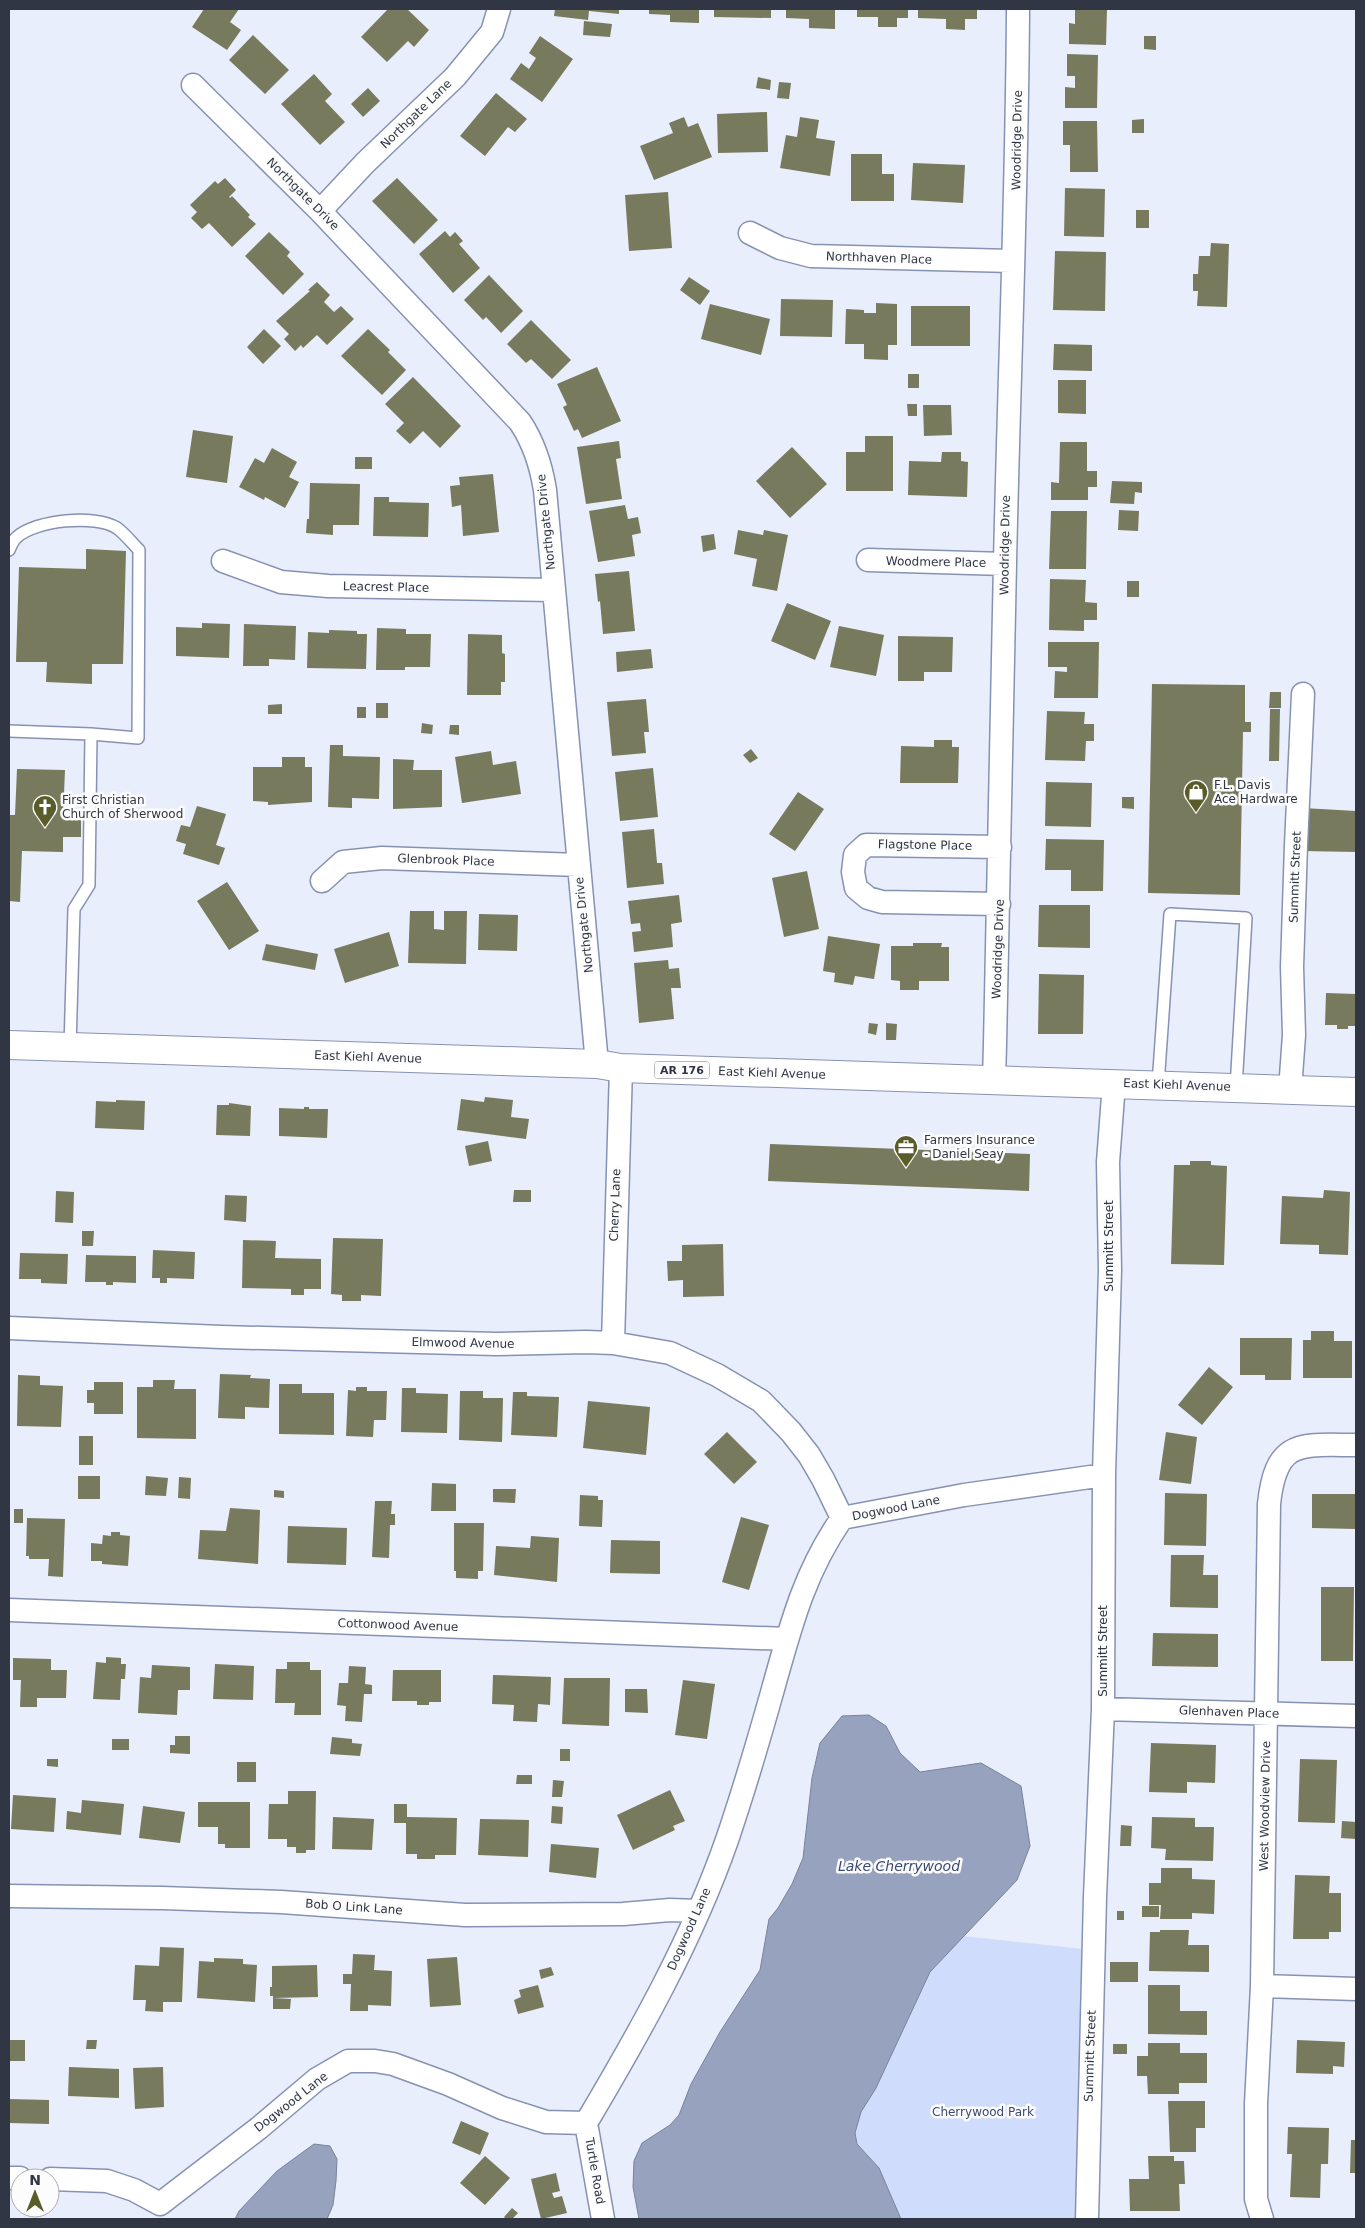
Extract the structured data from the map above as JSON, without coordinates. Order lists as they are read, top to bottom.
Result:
{
  "streets": {
    "main road": ["East Kiehl Avenue", "AR 176"],
    "street": [
      "Northgate Lane",
      "Woodridge Drive",
      "Northgate Drive",
      "Northhaven Place",
      "Woodmere Place",
      "Leacrest Place",
      "Flagstone Place",
      "Glenbrook Place",
      "Summitt Street",
      "Cherry Lane",
      "Elmwood Avenue",
      "Dogwood Lane",
      "Cottonwood Avenue",
      "Glenhaven Place",
      "West Woodview Drive",
      "Bob O Link Lane",
      "Turtle Road"
    ]
  },
  "crossings": [
    ["Northgate Lane", "Northgate Drive"],
    ["Woodridge Drive", "Northhaven Place"],
    ["Woodridge Drive", "Woodmere Place"],
    ["Woodridge Drive", "Flagstone Place"],
    ["Woodridge Drive", "East Kiehl Avenue"],
    ["Northgate Drive", "Leacrest Place"],
    ["Northgate Drive", "Glenbrook Place"],
    ["Northgate Drive", "East Kiehl Avenue"],
    ["Northgate Drive", "Cherry Lane"],
    ["Summitt Street", "East Kiehl Avenue"],
    ["Summitt Street", "Dogwood Lane"],
    ["Summitt Street", "Glenhaven Place"],
    ["East Kiehl Avenue", "Cherry Lane"],
    ["Cherry Lane", "Elmwood Avenue"],
    ["Elmwood Avenue", "Dogwood Lane"],
    ["Dogwood Lane", "Cottonwood Avenue"],
    ["Dogwood Lane", "Bob O Link Lane"],
    ["Dogwood Lane", "Turtle Road"],
    ["Glenhaven Place", "West Woodview Drive"]
  ],
  "water": ["Lake Cherrywood"],
  "parks": ["Cherrywood Park"],
  "places": {
    "shop": ["F.L. Davis Ace Hardware"],
    "church": ["First Christian Church of Sherwood"],
    "office": ["Farmers Insurance - Daniel Seay"]
  },
  "north": "top"
}
